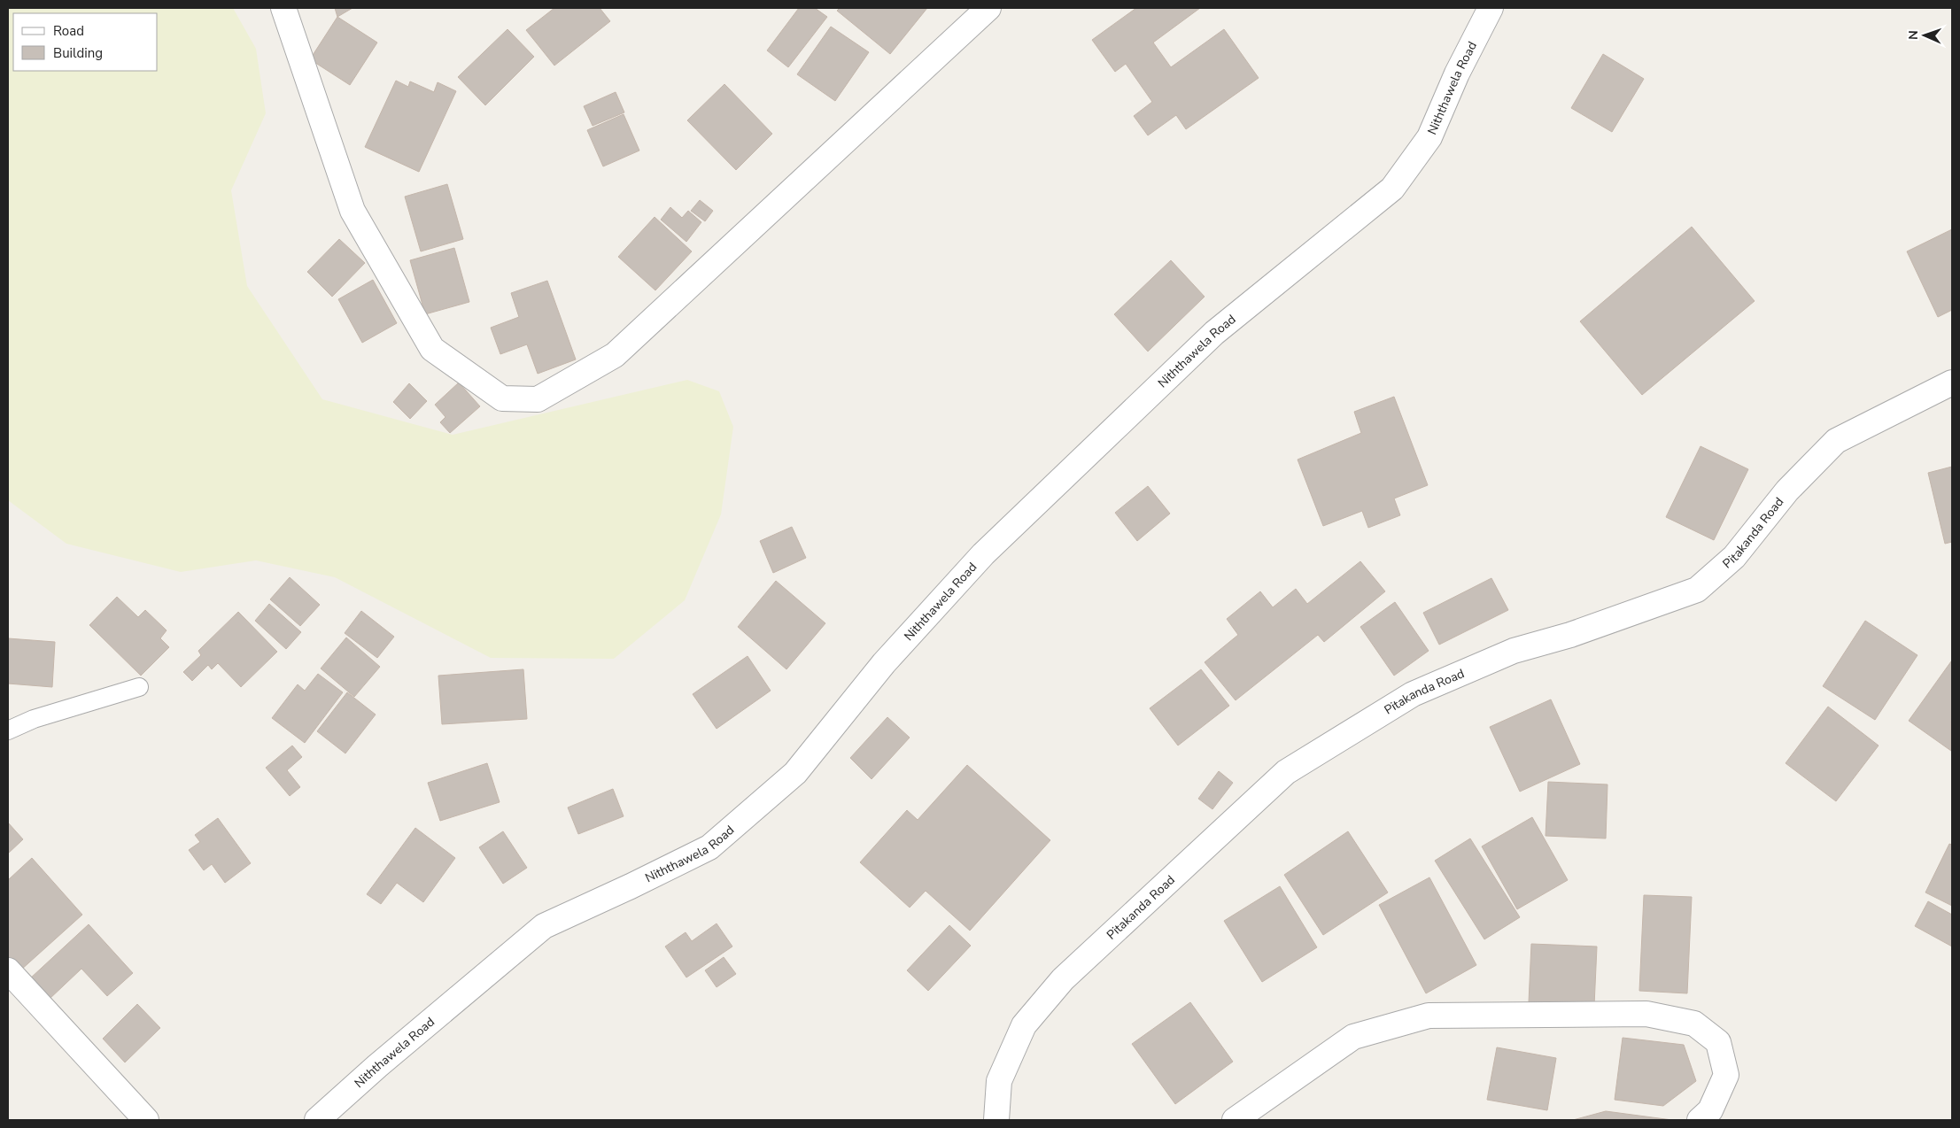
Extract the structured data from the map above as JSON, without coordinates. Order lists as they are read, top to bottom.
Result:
{
  "streets": {
    "street": ["Niththawela Road", "Pitakanda Road"]
  },
  "legend": ["Road", "Building"],
  "north": "left"
}
